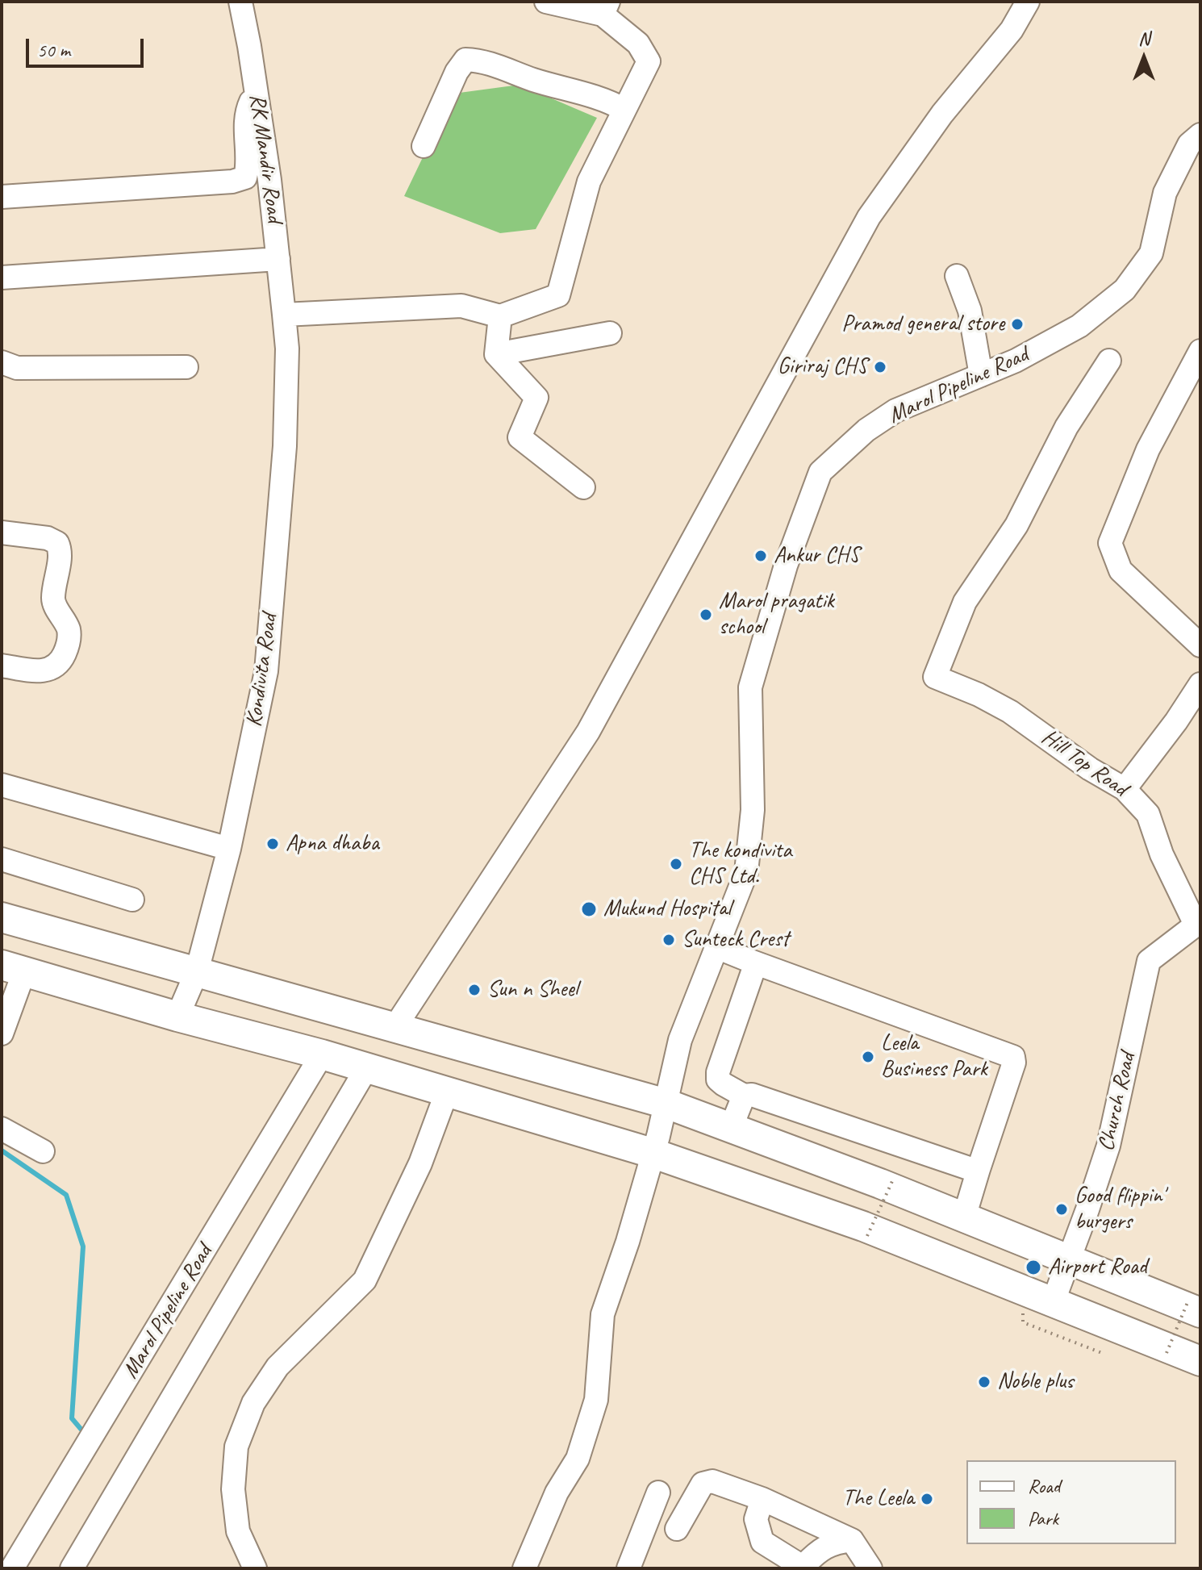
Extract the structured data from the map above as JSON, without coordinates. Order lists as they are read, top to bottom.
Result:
{
  "streets": {
    "street": [
      "RK Mandir Road",
      "Marol Pipeline Road",
      "Kondivita Road",
      "Hill Top Road",
      "Church Road"
    ]
  },
  "crossings": [
    ["RK Mandir Road", "Kondivita Road"],
    ["Hill Top Road", "Church Road"]
  ],
  "places": [
    "Pramod general store",
    "Giriraj CHS",
    "Ankur CHS",
    "Marol pragatik school",
    "Apna dhaba",
    "The kondivita CHS Ltd.",
    "Mukund Hospital",
    "Sunteck Crest",
    "Sun n Sheel",
    "Leela Business Park",
    "Good flippin' burgers",
    "Airport Road",
    "Noble plus",
    "The Leela"
  ],
  "legend": ["Road", "Park"],
  "scale_bar": "50 m",
  "north": "top"
}
